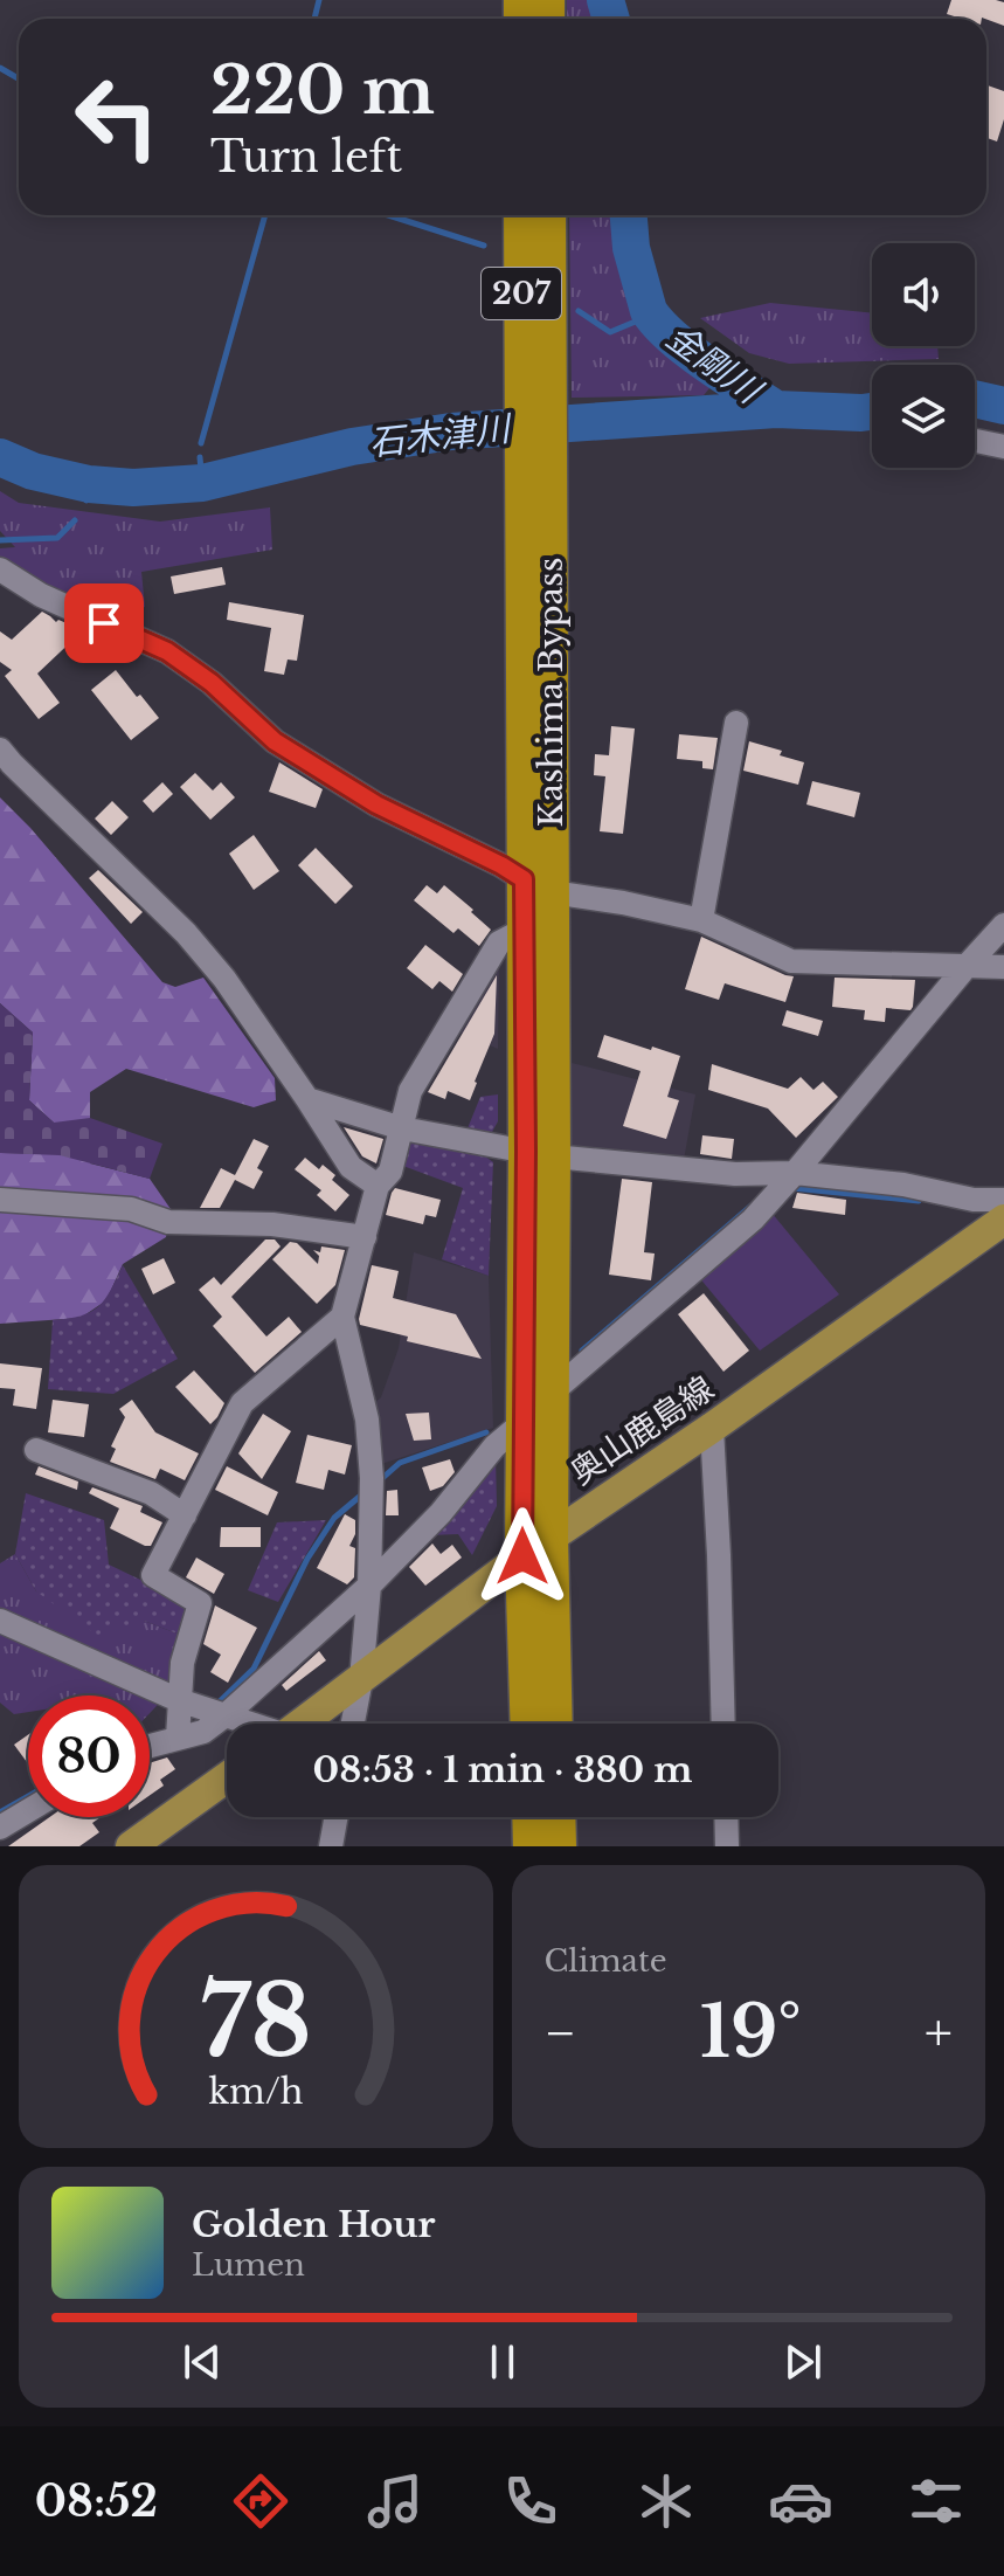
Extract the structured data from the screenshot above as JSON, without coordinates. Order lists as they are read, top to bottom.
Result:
{
  "streets": {
    "highway": ["207", "Kashima Bypass"],
    "main road": ["奥山鹿島線"]
  },
  "crossings": [
    ["Kashima Bypass", "奥山鹿島線"]
  ],
  "water": ["金剛川", "石木津川"],
  "page": {
    "turn": ["220 m", "Turn left"],
    "limit": "80",
    "trip": "08:53 · 1 min · 380 m",
    "tile": "Climate",
    "heat": ["−", "19°", "+"],
    "song": ["Golden Hour", "Lumen"],
    "tabs": "08:52",
    "gauge": ["78", "km/h"]
  }
}
